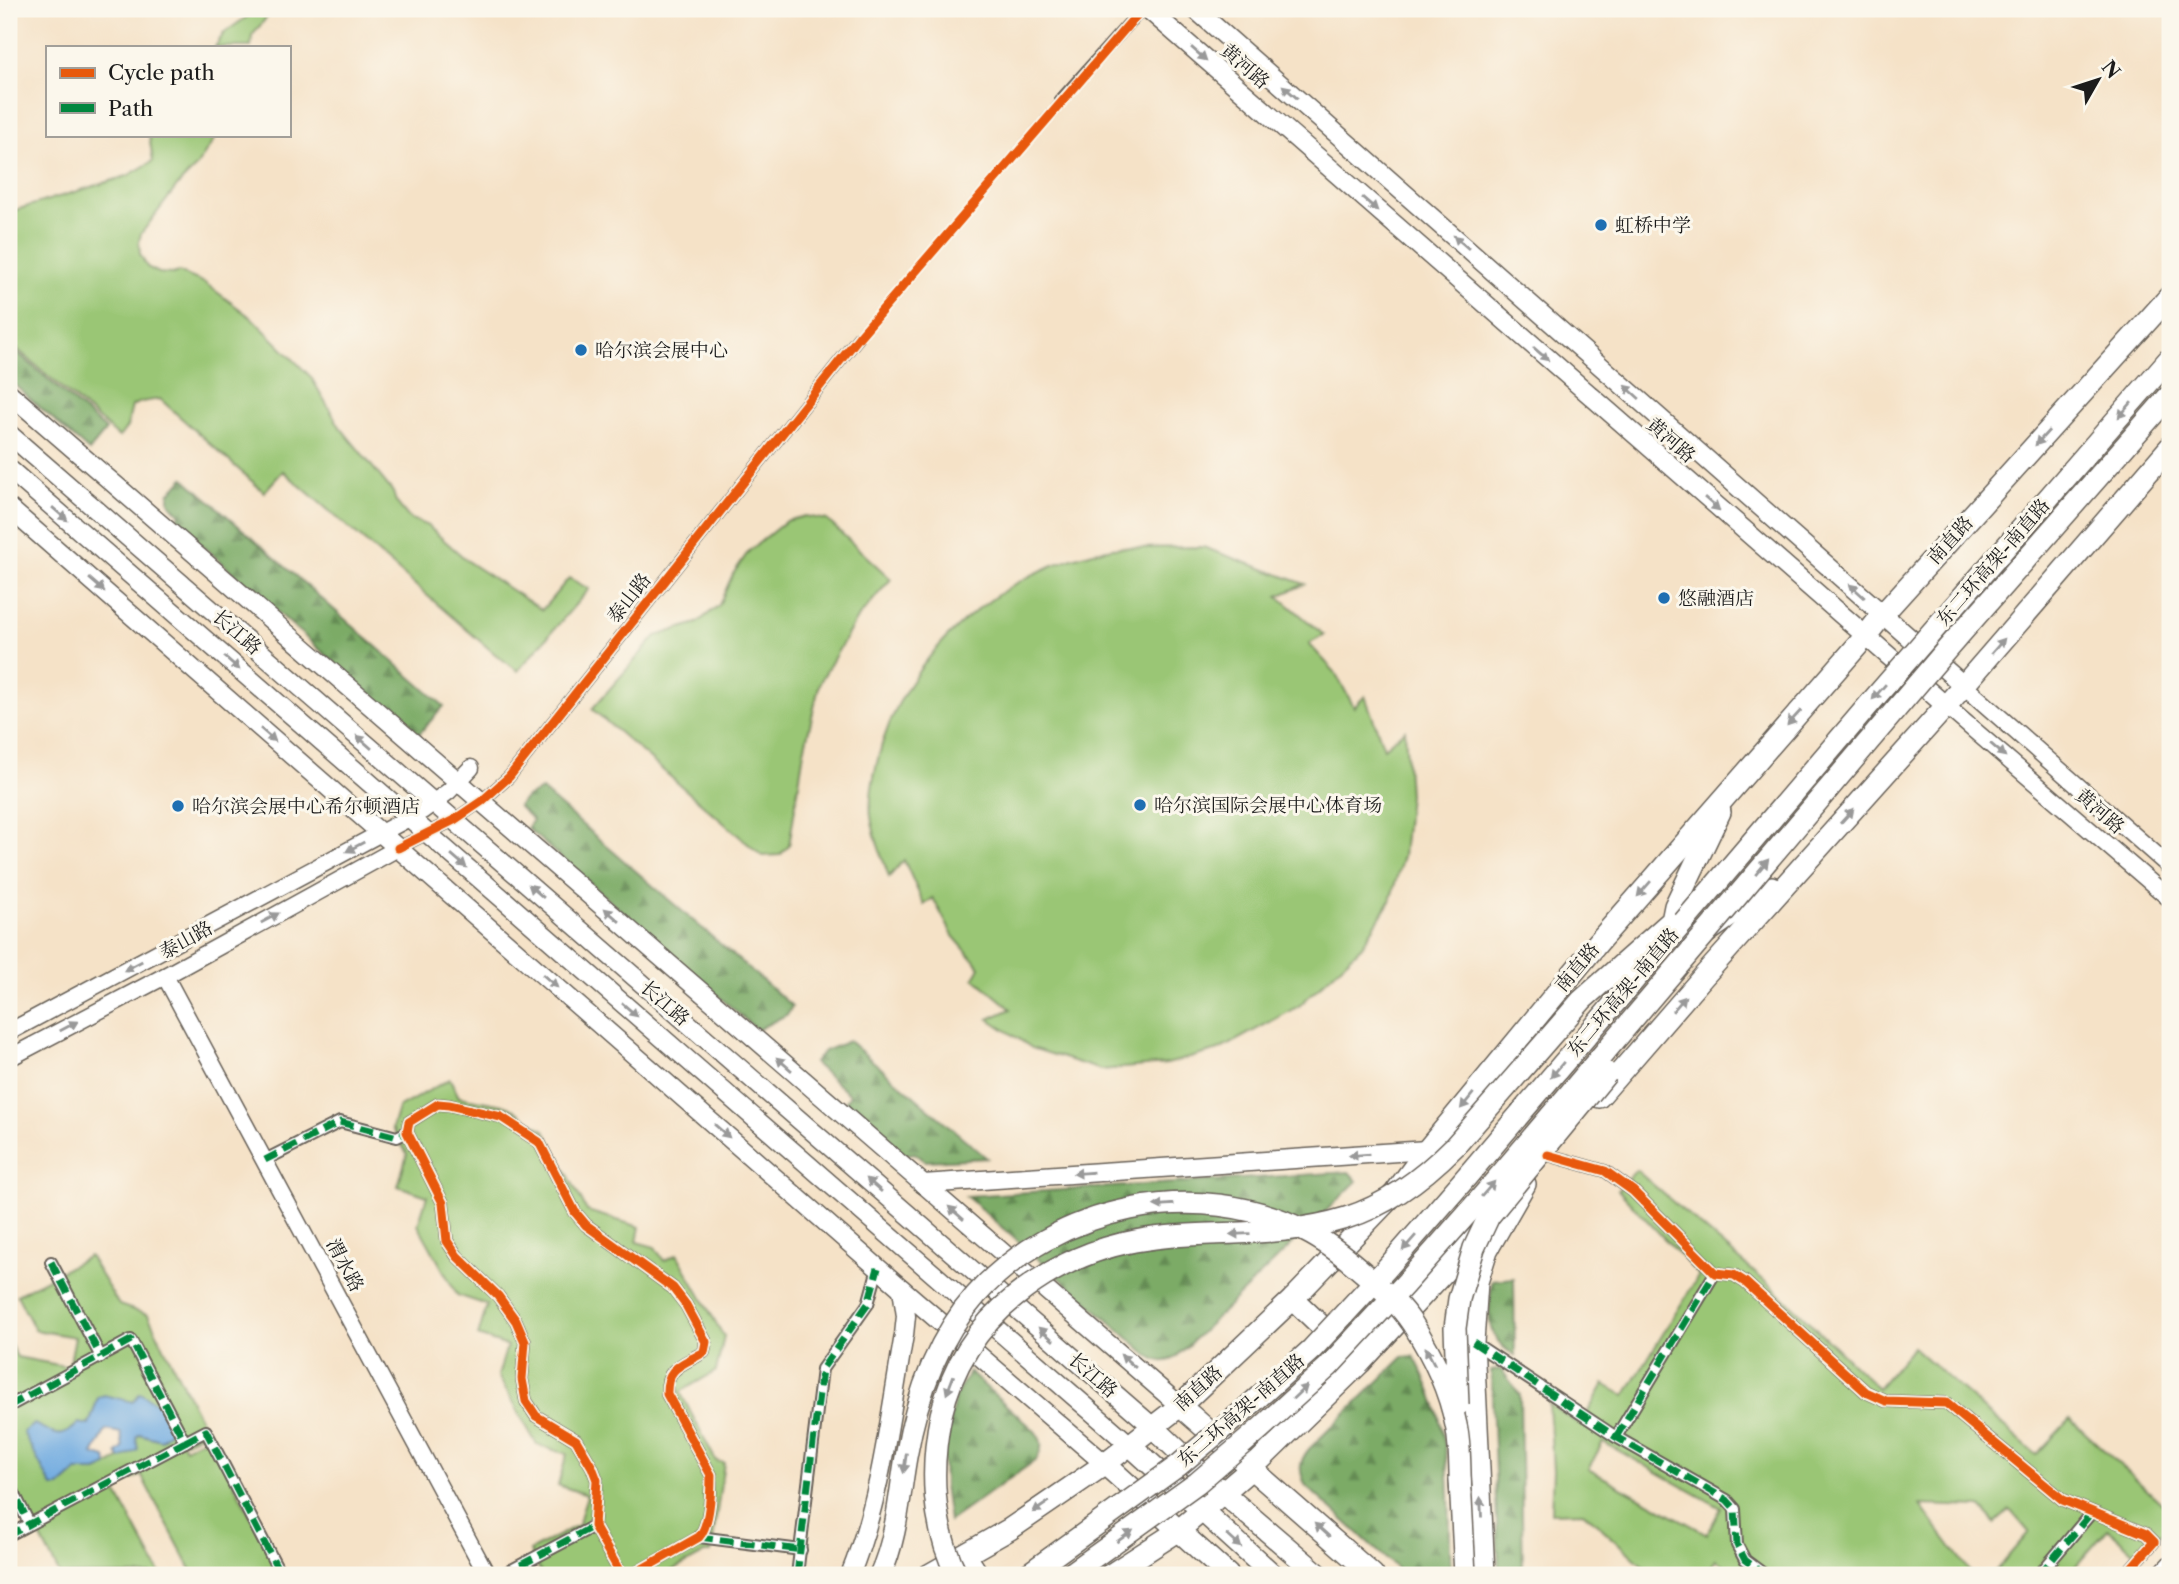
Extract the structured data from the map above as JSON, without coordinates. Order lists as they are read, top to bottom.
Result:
{
  "streets": {
    "highway": ["南直路", "东二环高架-南直路", "长江路"],
    "main road": ["黄河路"],
    "street": ["泰山路", "渭水路"]
  },
  "crossings": [
    ["黄河路", "南直路"],
    ["南直路", "长江路"],
    ["泰山路", "长江路"],
    ["泰山路", "渭水路"]
  ],
  "places": [
    "虹桥中学",
    "哈尔滨会展中心",
    "悠融酒店",
    "哈尔滨国际会展中心体育场",
    "哈尔滨会展中心希尔顿酒店"
  ],
  "legend": ["Cycle path", "Path"],
  "north": "top right"
}
